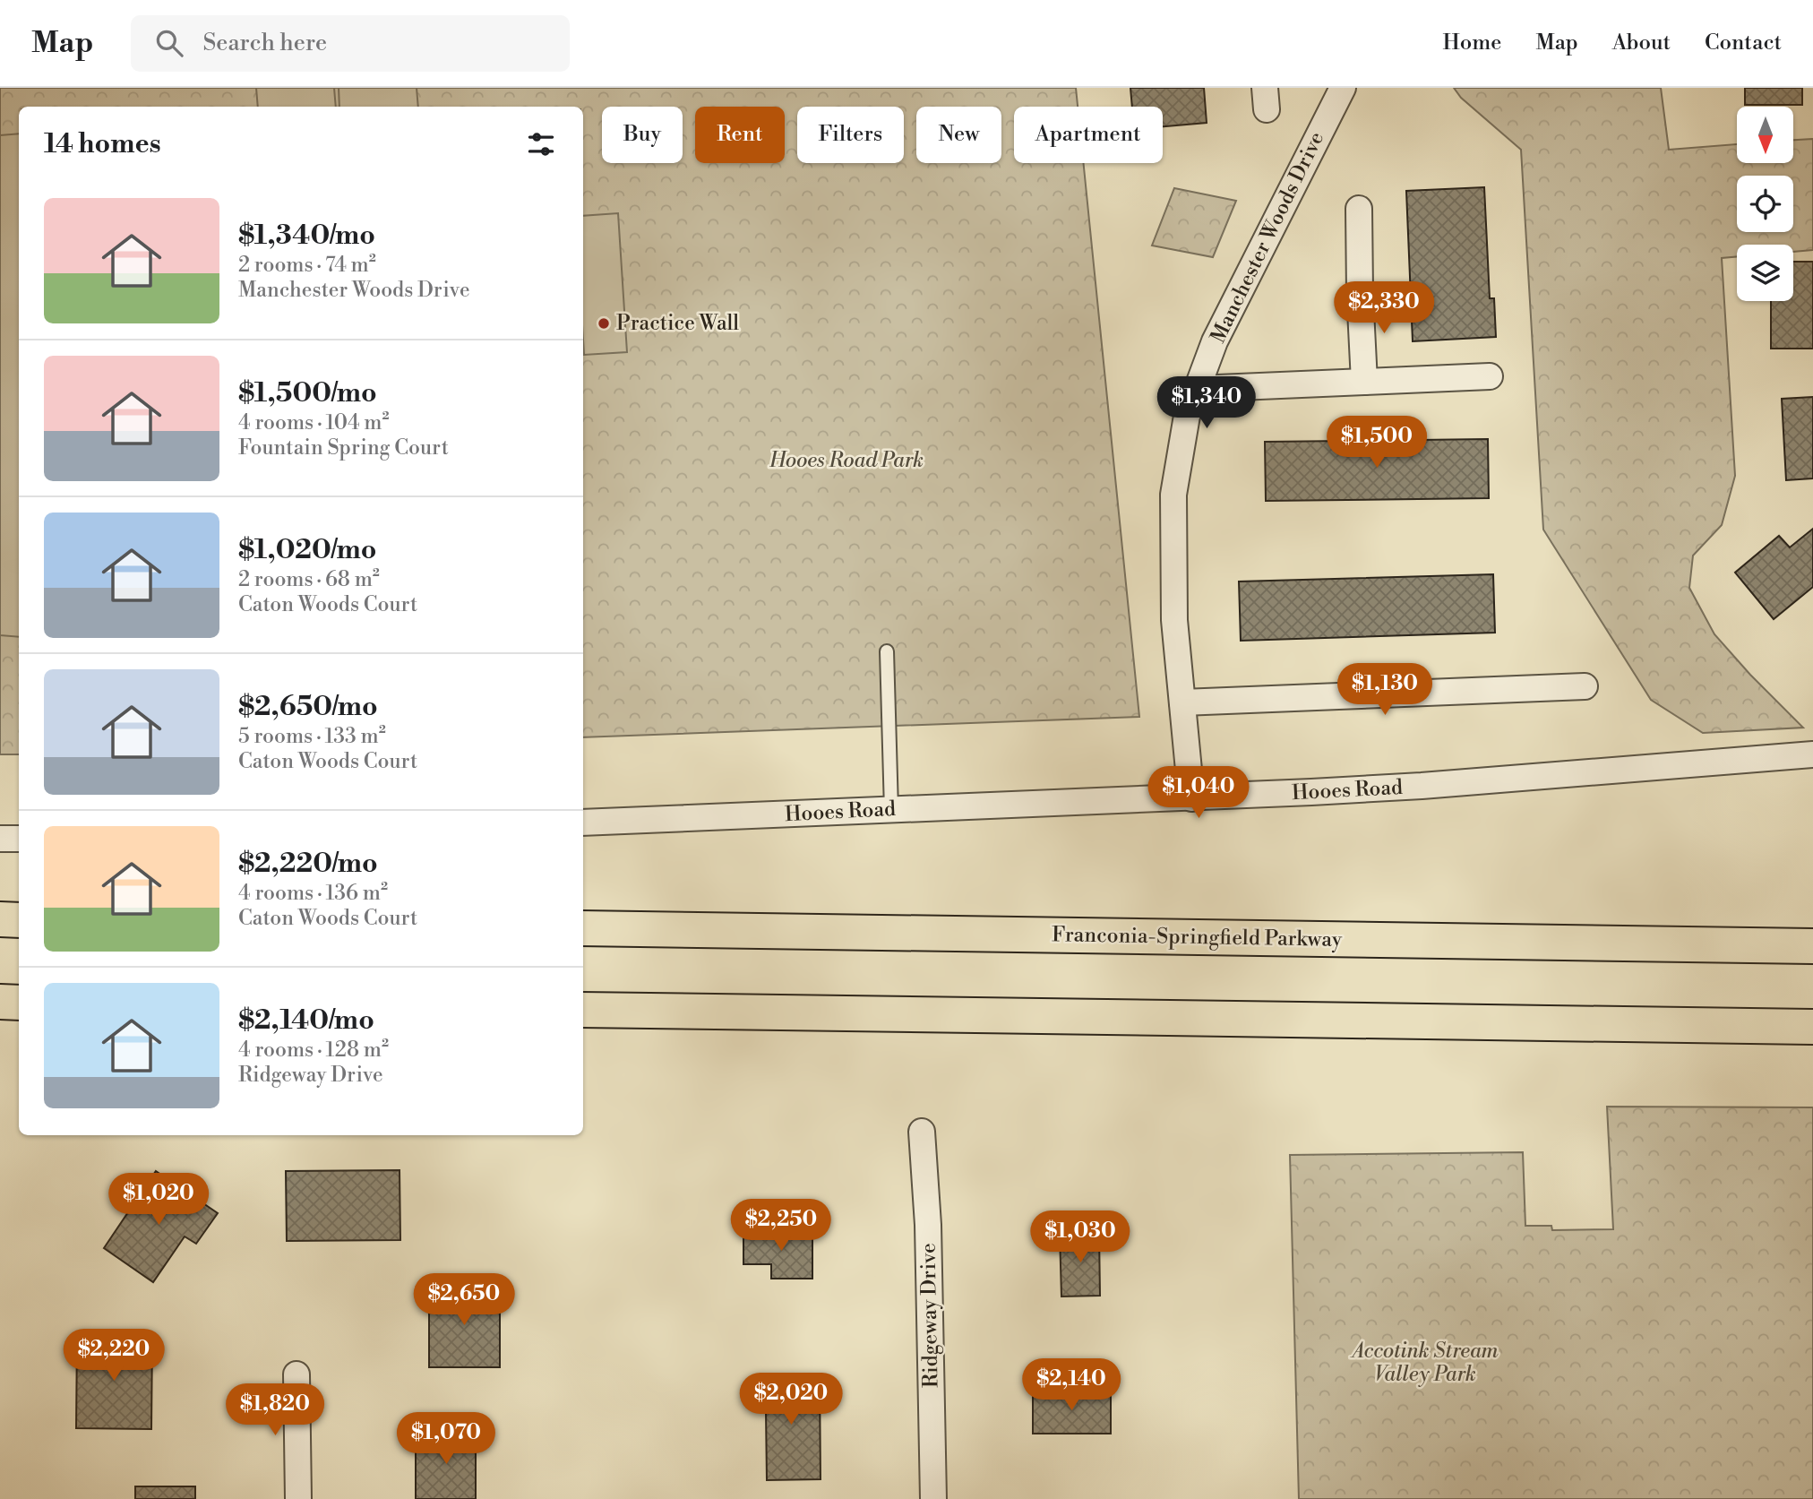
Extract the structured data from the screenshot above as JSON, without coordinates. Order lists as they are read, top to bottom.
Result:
{
  "streets": {
    "main road": ["Franconia-Springfield Parkway"],
    "street": ["Manchester Woods Drive", "Hooes Road", "Ridgeway Drive"]
  },
  "crossings": [
    ["Manchester Woods Drive", "Hooes Road"]
  ],
  "parks": ["Hooes Road Park", "Accotink Stream Valley Park"],
  "places": ["Practice Wall"],
  "north": "bottom",
  "page": {
    "header": "Map",
    "search": "Search here",
    "nav": [
      "Home",
      "Map",
      "About",
      "Contact"
    ],
    "chip": [
      "Buy",
      "Rent",
      "Filters",
      "New",
      "Apartment"
    ],
    "heading": "14 homes",
    "list": [
      {
        "name": "$1,340/mo",
        "note": "2 rooms · 74 m² · Manchester Woods Drive"
      },
      {
        "name": "$1,500/mo",
        "note": "4 rooms · 104 m² · Fountain Spring Court"
      },
      {
        "name": "$1,020/mo",
        "note": "2 rooms · 68 m² · Caton Woods Court"
      },
      {
        "name": "$2,650/mo",
        "note": "5 rooms · 133 m² · Caton Woods Court"
      },
      {
        "name": "$2,220/mo",
        "note": "4 rooms · 136 m² · Caton Woods Court"
      },
      {
        "name": "$2,140/mo",
        "note": "4 rooms · 128 m² · Ridgeway Drive"
      }
    ],
    "price": [
      "$2,330",
      "$1,340",
      "$1,500",
      "$1,130",
      "$1,040",
      "$1,020",
      "$2,250",
      "$1,030",
      "$2,650",
      "$2,220",
      "$2,140",
      "$2,020",
      "$1,820",
      "$1,070"
    ]
  }
}
